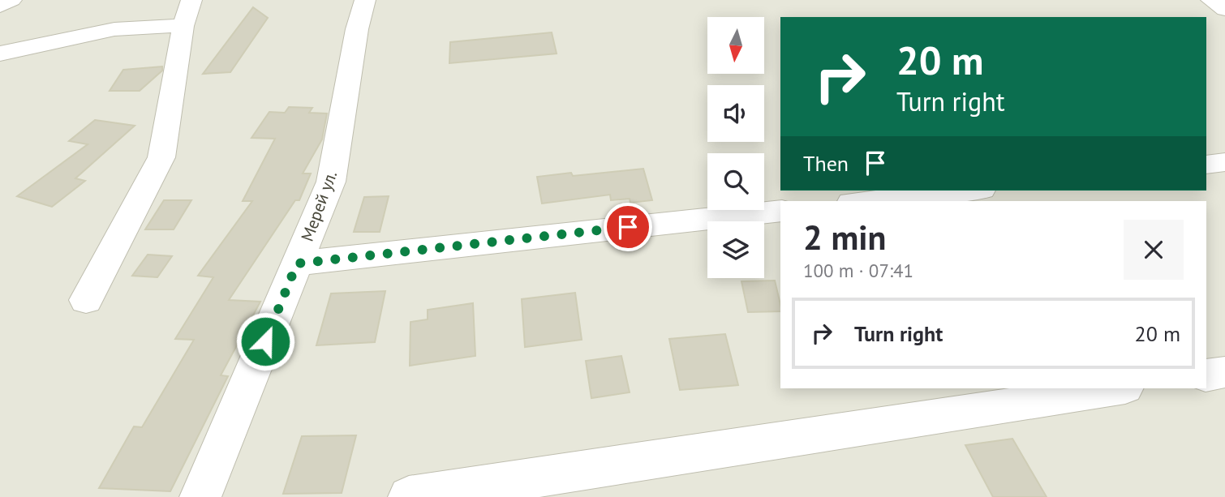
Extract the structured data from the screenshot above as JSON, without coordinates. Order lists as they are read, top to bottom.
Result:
{
  "streets": {
    "street": ["Мерей ул."]
  },
  "north": "bottom",
  "page": {
    "turn": ["20 m", "Turn right"],
    "then": "Then",
    "heading": ["2 min", "100 m · 07:41"],
    "list": [
      {
        "name": "Turn right",
        "value": "20 m"
      }
    ]
  }
}
